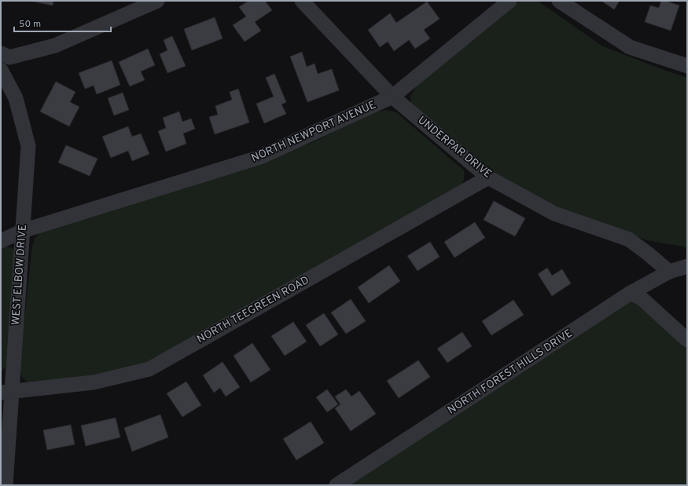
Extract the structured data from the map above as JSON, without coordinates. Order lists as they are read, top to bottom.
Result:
{
  "streets": {
    "street": [
      "NORTH NEWPORT AVENUE",
      "UNDERPAR DRIVE",
      "WEST ELBOW DRIVE",
      "NORTH TEEGREEN ROAD",
      "NORTH FOREST HILLS DRIVE"
    ]
  },
  "crossings": [
    ["NORTH NEWPORT AVENUE", "UNDERPAR DRIVE"],
    ["NORTH NEWPORT AVENUE", "WEST ELBOW DRIVE"],
    ["UNDERPAR DRIVE", "NORTH TEEGREEN ROAD"],
    ["UNDERPAR DRIVE", "NORTH FOREST HILLS DRIVE"],
    ["WEST ELBOW DRIVE", "NORTH TEEGREEN ROAD"]
  ],
  "scale_bar": "50 m"
}
